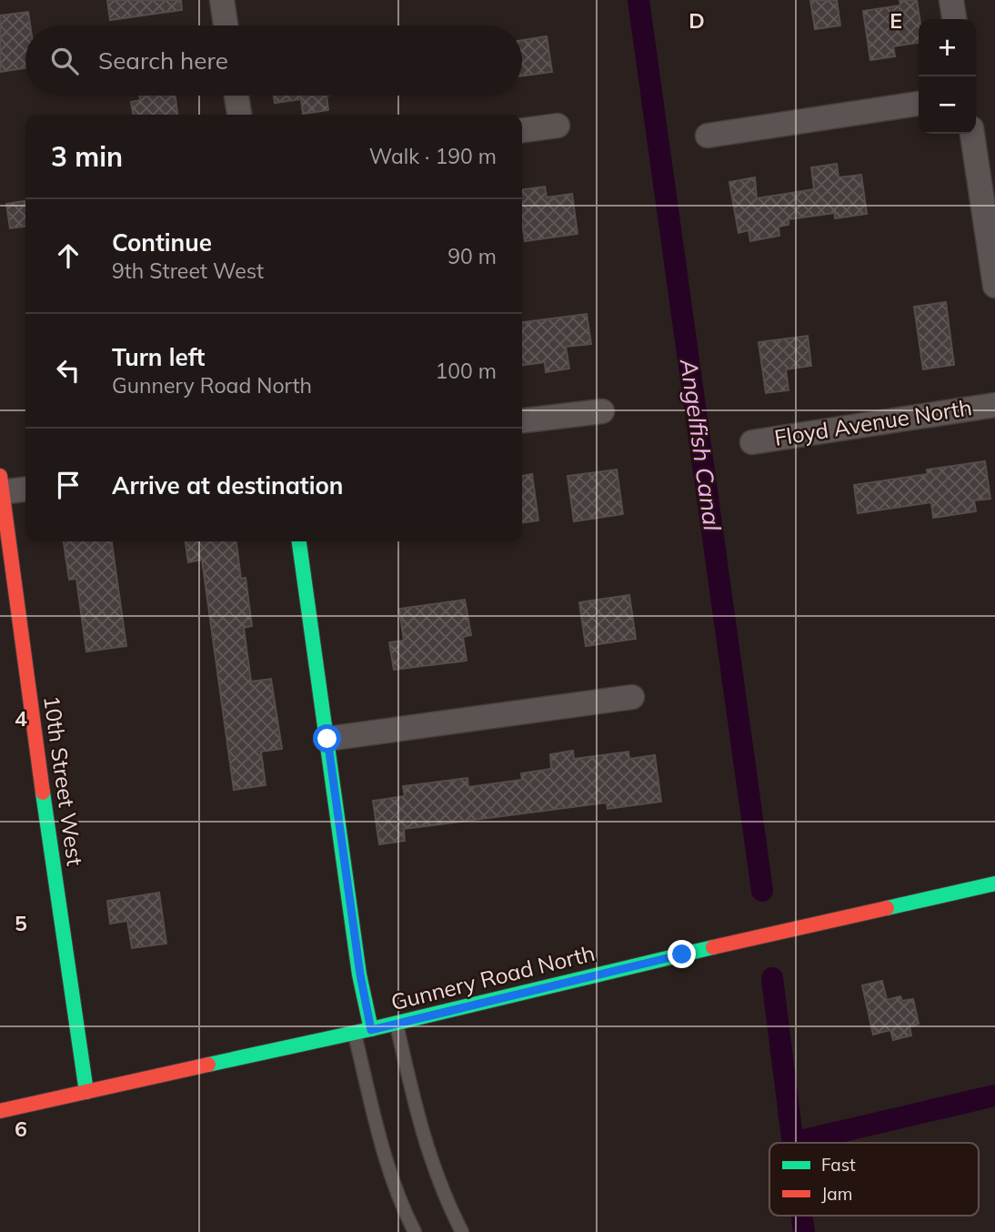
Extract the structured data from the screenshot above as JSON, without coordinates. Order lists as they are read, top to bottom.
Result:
{
  "streets": {
    "street": ["Floyd Avenue North", "10th Street West", "Gunnery Road North"]
  },
  "crossings": [
    ["10th Street West", "Gunnery Road North"]
  ],
  "water": ["Angelfish Canal"],
  "legend": ["Fast", "Jam"],
  "page": {
    "map_buttons": ["+", "−"],
    "search": "Search here",
    "heading": ["3 min", "Walk · 190 m"],
    "list": [
      ["Continue", "9th Street West", "90 m"],
      ["Turn left", "Gunnery Road North", "100 m"],
      "Arrive at destination"
    ]
  },
  "grid": {
    "columns": ["D", "E"],
    "rows": ["4", "5", "6"]
  }
}
